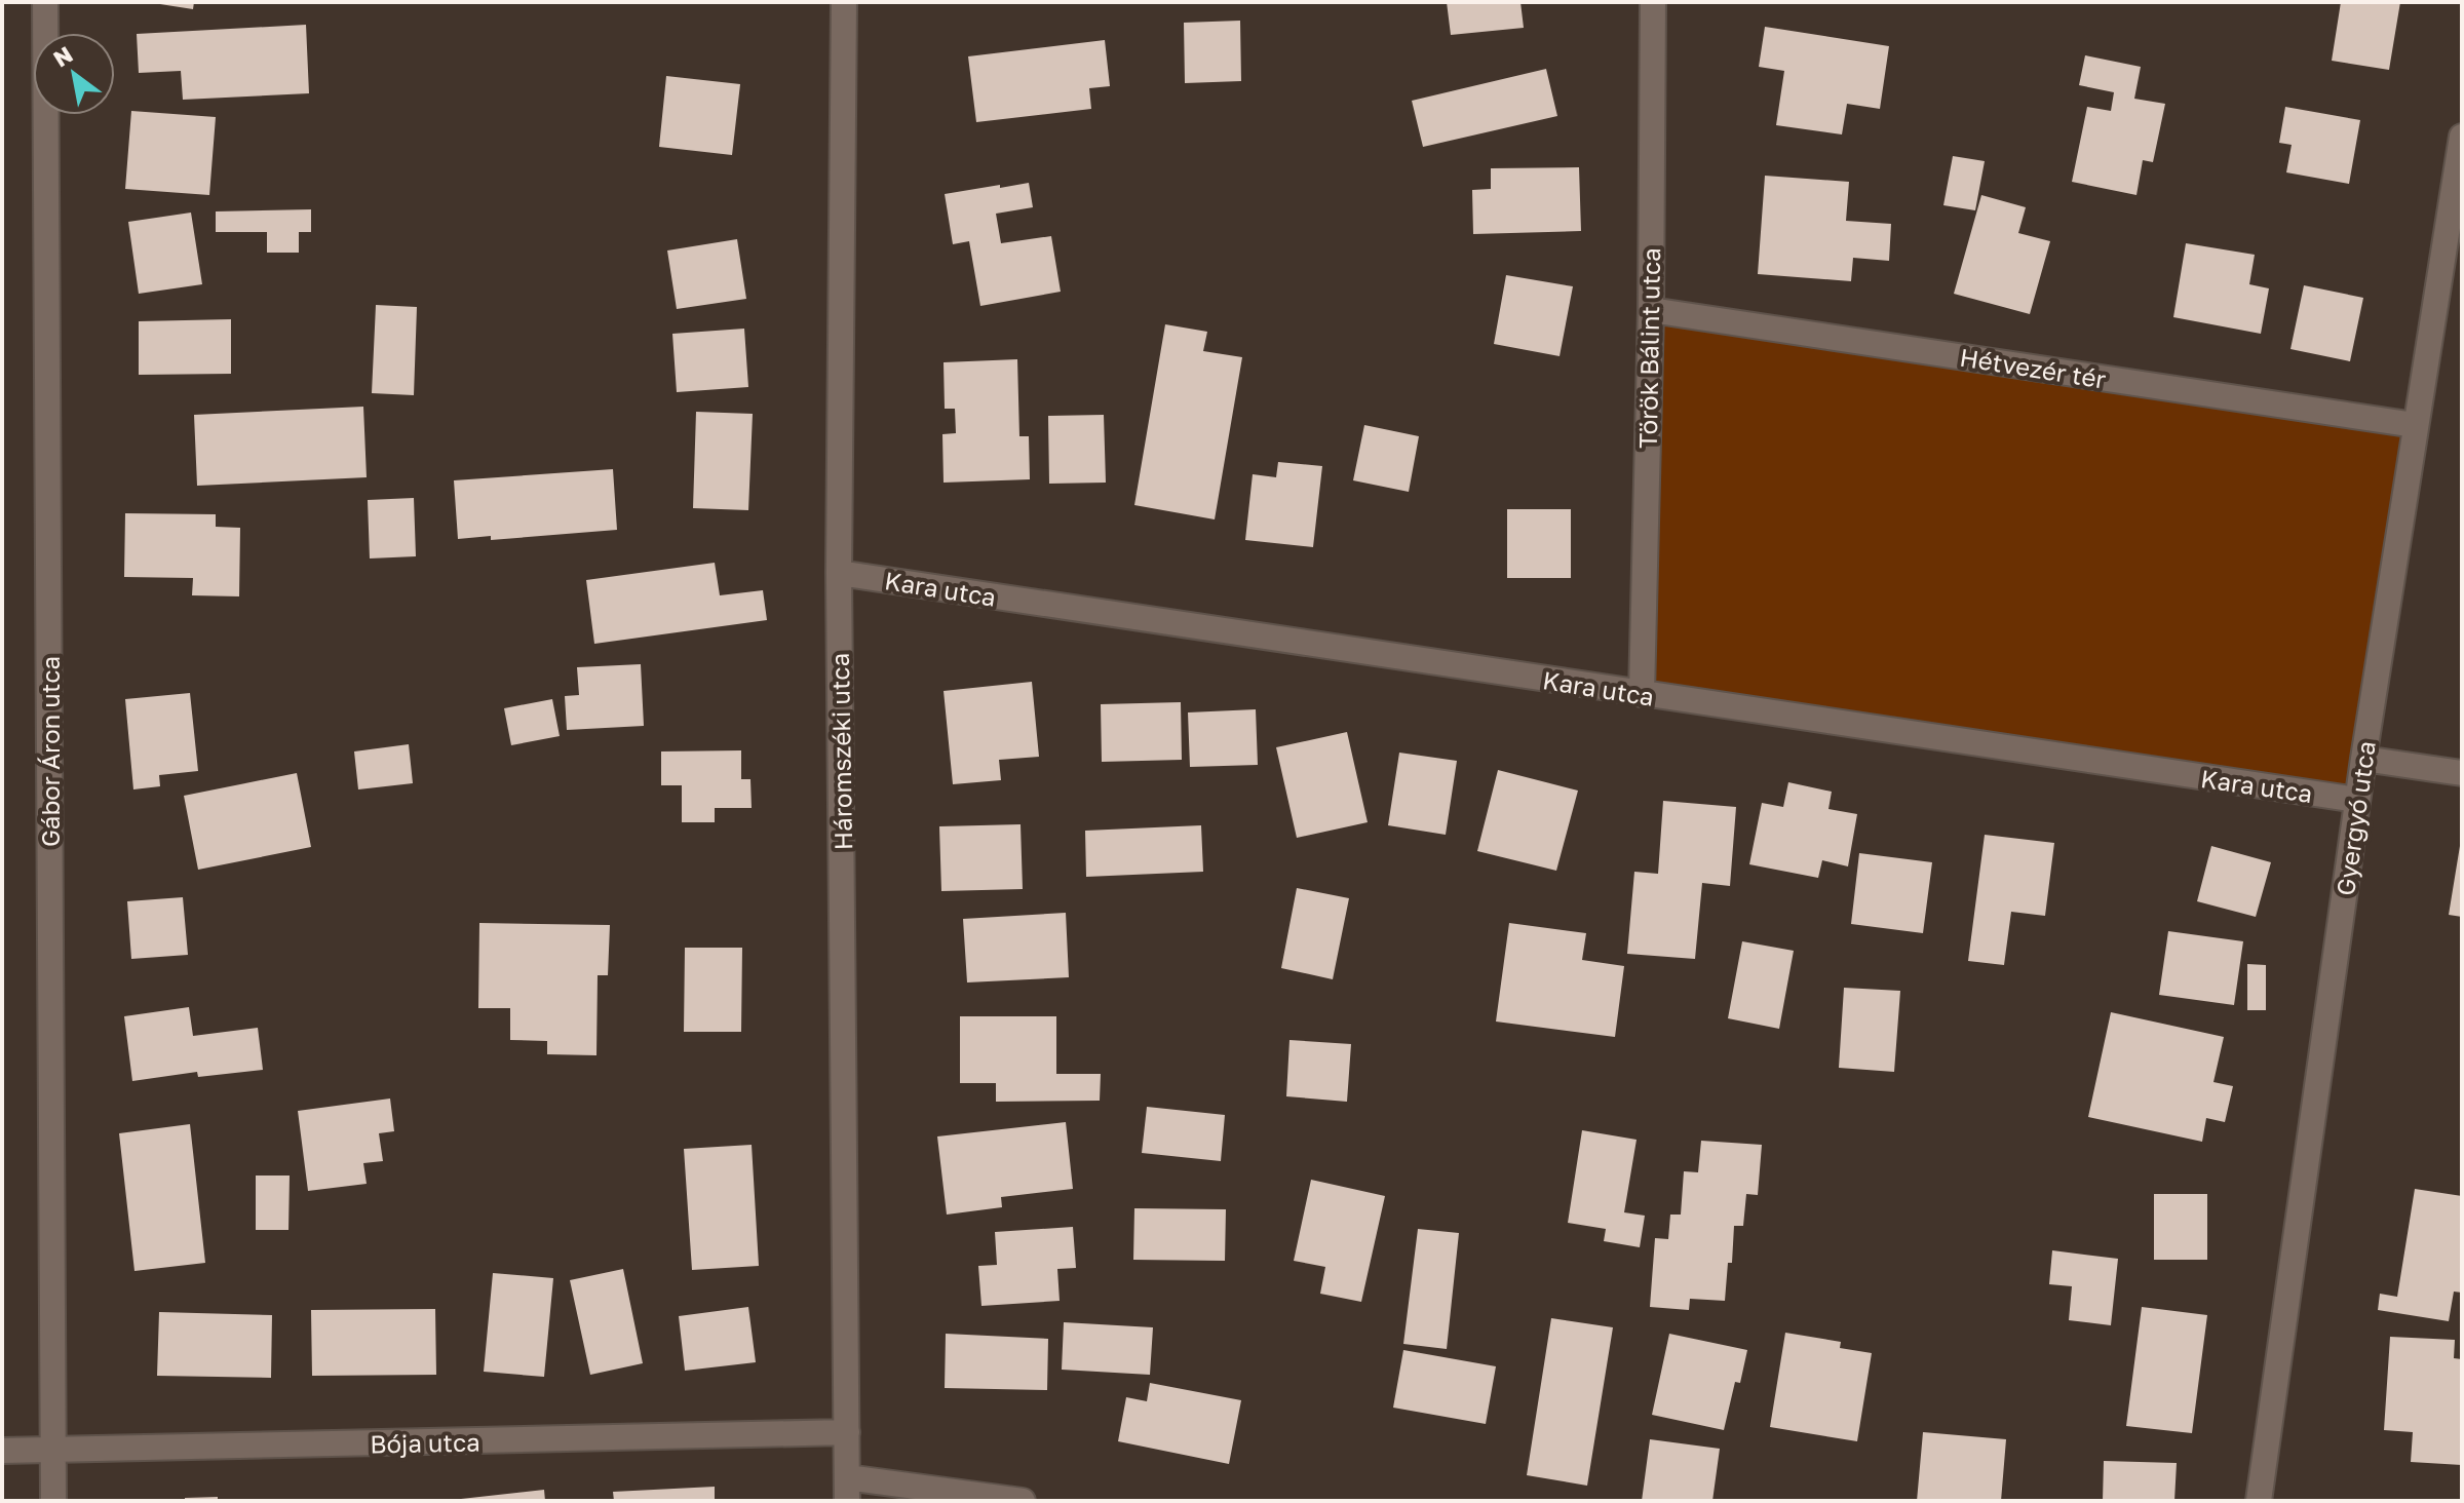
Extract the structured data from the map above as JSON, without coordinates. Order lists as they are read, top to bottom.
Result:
{
  "streets": {
    "street": [
      "Török Bálint utca",
      "Hétvezér tér",
      "Kara utca",
      "Gábor Áron utca",
      "Háromszéki utca",
      "Gyergyó utca",
      "Bója utca"
    ]
  },
  "crossings": [
    ["Török Bálint utca", "Hétvezér tér"],
    ["Török Bálint utca", "Kara utca"],
    ["Hétvezér tér", "Gyergyó utca"],
    ["Kara utca", "Háromszéki utca"],
    ["Kara utca", "Gyergyó utca"],
    ["Gábor Áron utca", "Bója utca"],
    ["Háromszéki utca", "Bója utca"]
  ],
  "north": "top left"
}
